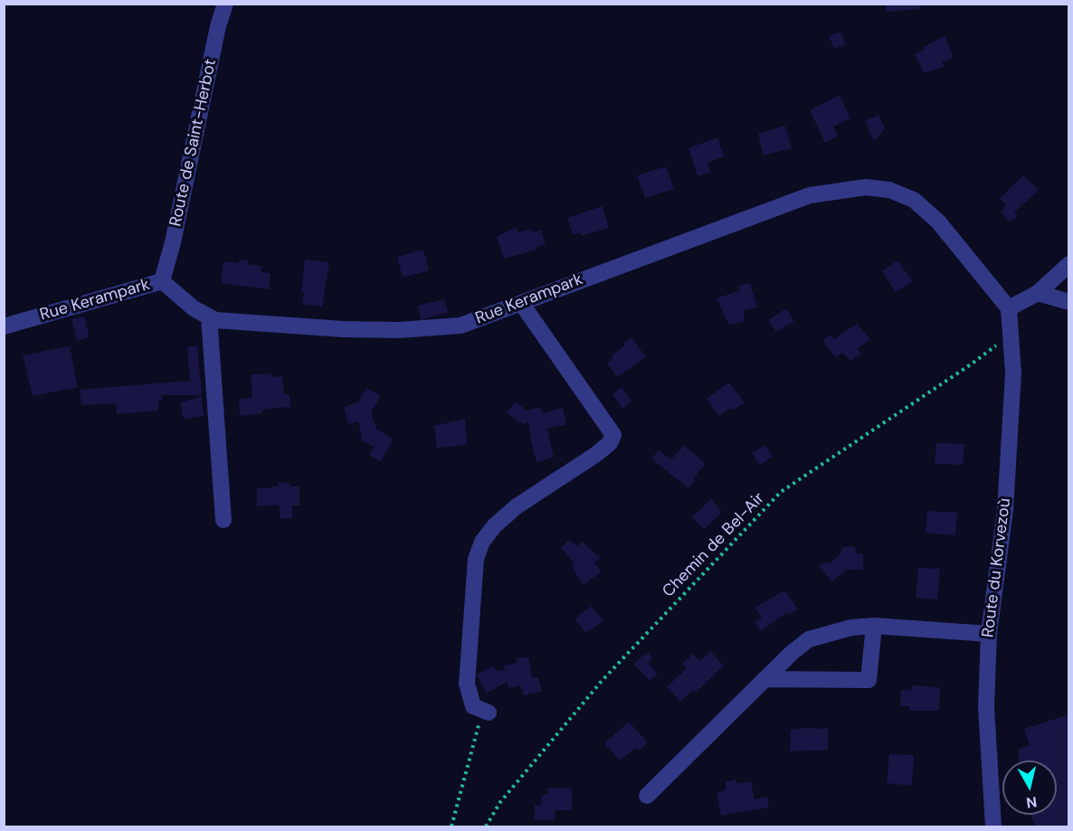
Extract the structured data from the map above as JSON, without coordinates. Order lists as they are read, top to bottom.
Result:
{
  "streets": {
    "street": ["Route de Saint-Herbot", "Rue Kerampark", "Route du Korvezoù"],
    "path": ["Chemin de Bel-Air"]
  },
  "crossings": [
    ["Route de Saint-Herbot", "Rue Kerampark"],
    ["Rue Kerampark", "Route du Korvezoù"],
    ["Chemin de Bel-Air", "Route du Korvezoù"]
  ],
  "north": "bottom"
}
